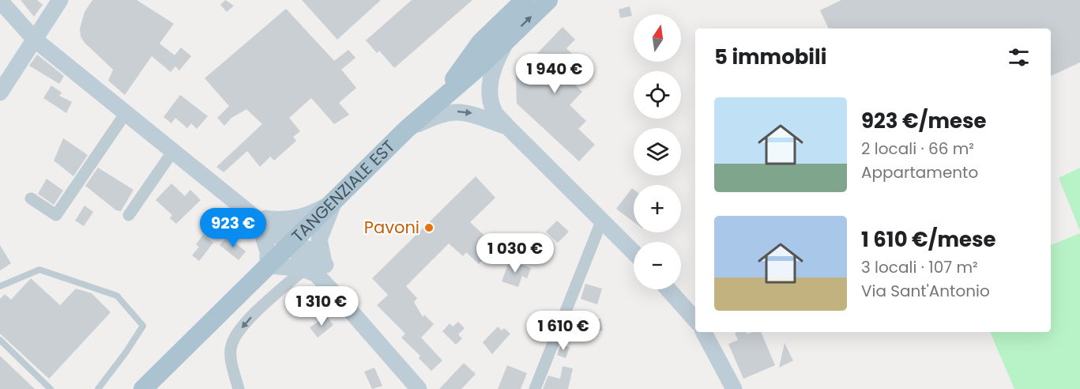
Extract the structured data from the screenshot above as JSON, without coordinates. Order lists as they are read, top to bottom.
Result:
{
  "streets": {
    "main road": ["TANGENZIALE EST"]
  },
  "places": ["Pavoni"],
  "north": "top",
  "page": {
    "map_buttons": ["+", "−"],
    "heading": "5 immobili",
    "price": [
      "1 940 €",
      "923 €",
      "1 030 €",
      "1 310 €",
      "1 610 €"
    ],
    "list": [
      {
        "name": "923 €/mese",
        "note": "2 locali · 66 m² · Appartamento"
      },
      {
        "name": "1 610 €/mese",
        "note": "3 locali · 107 m² · Via Sant'Antonio"
      }
    ]
  }
}
